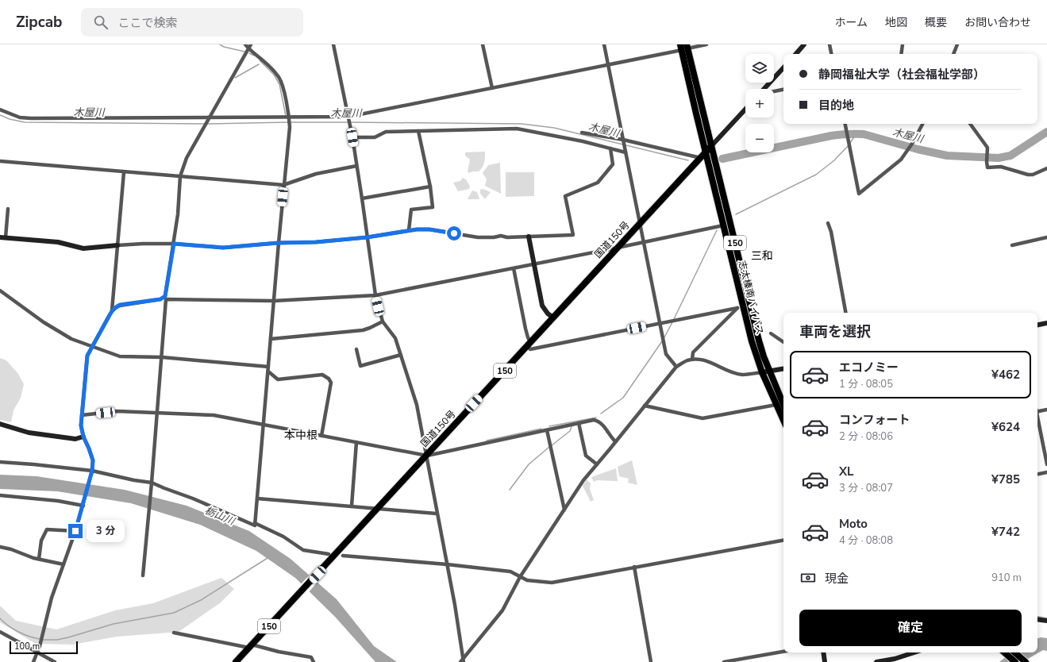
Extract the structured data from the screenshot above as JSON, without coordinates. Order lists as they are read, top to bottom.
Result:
{
  "streets": {
    "highway": ["国道150号", "150", "志太榛南バイパス"]
  },
  "crossings": [
    ["国道150号", "150"],
    ["国道150号", "志太榛南バイパス"],
    ["150", "志太榛南バイパス"]
  ],
  "districts": ["三和", "本中根"],
  "water": ["木屋川", "栃山川"],
  "scale_bar": "100 m",
  "page": {
    "header": "Zipcab",
    "search": "ここで検索",
    "nav": [
      "ホーム",
      "地図",
      "概要",
      "お問い合わせ"
    ],
    "map_buttons": ["+", "−"],
    "banner": ["静岡福祉大学（社会福祉学部）", "目的地"],
    "heading": "車両を選択",
    "list": [
      {
        "name": "エコノミー",
        "note": "1 分 · 08:05",
        "value": "¥462"
      },
      {
        "name": "コンフォート",
        "note": "2 分 · 08:06",
        "value": "¥624"
      },
      {
        "name": "XL",
        "note": "3 分 · 08:07",
        "value": "¥785"
      },
      {
        "name": "Moto",
        "note": "4 分 · 08:08",
        "value": "¥742"
      }
    ],
    "bubble": "3 分",
    "pay": ["現金", "910 m"],
    "buttons": "確定",
    "scale": "100 m"
  }
}
